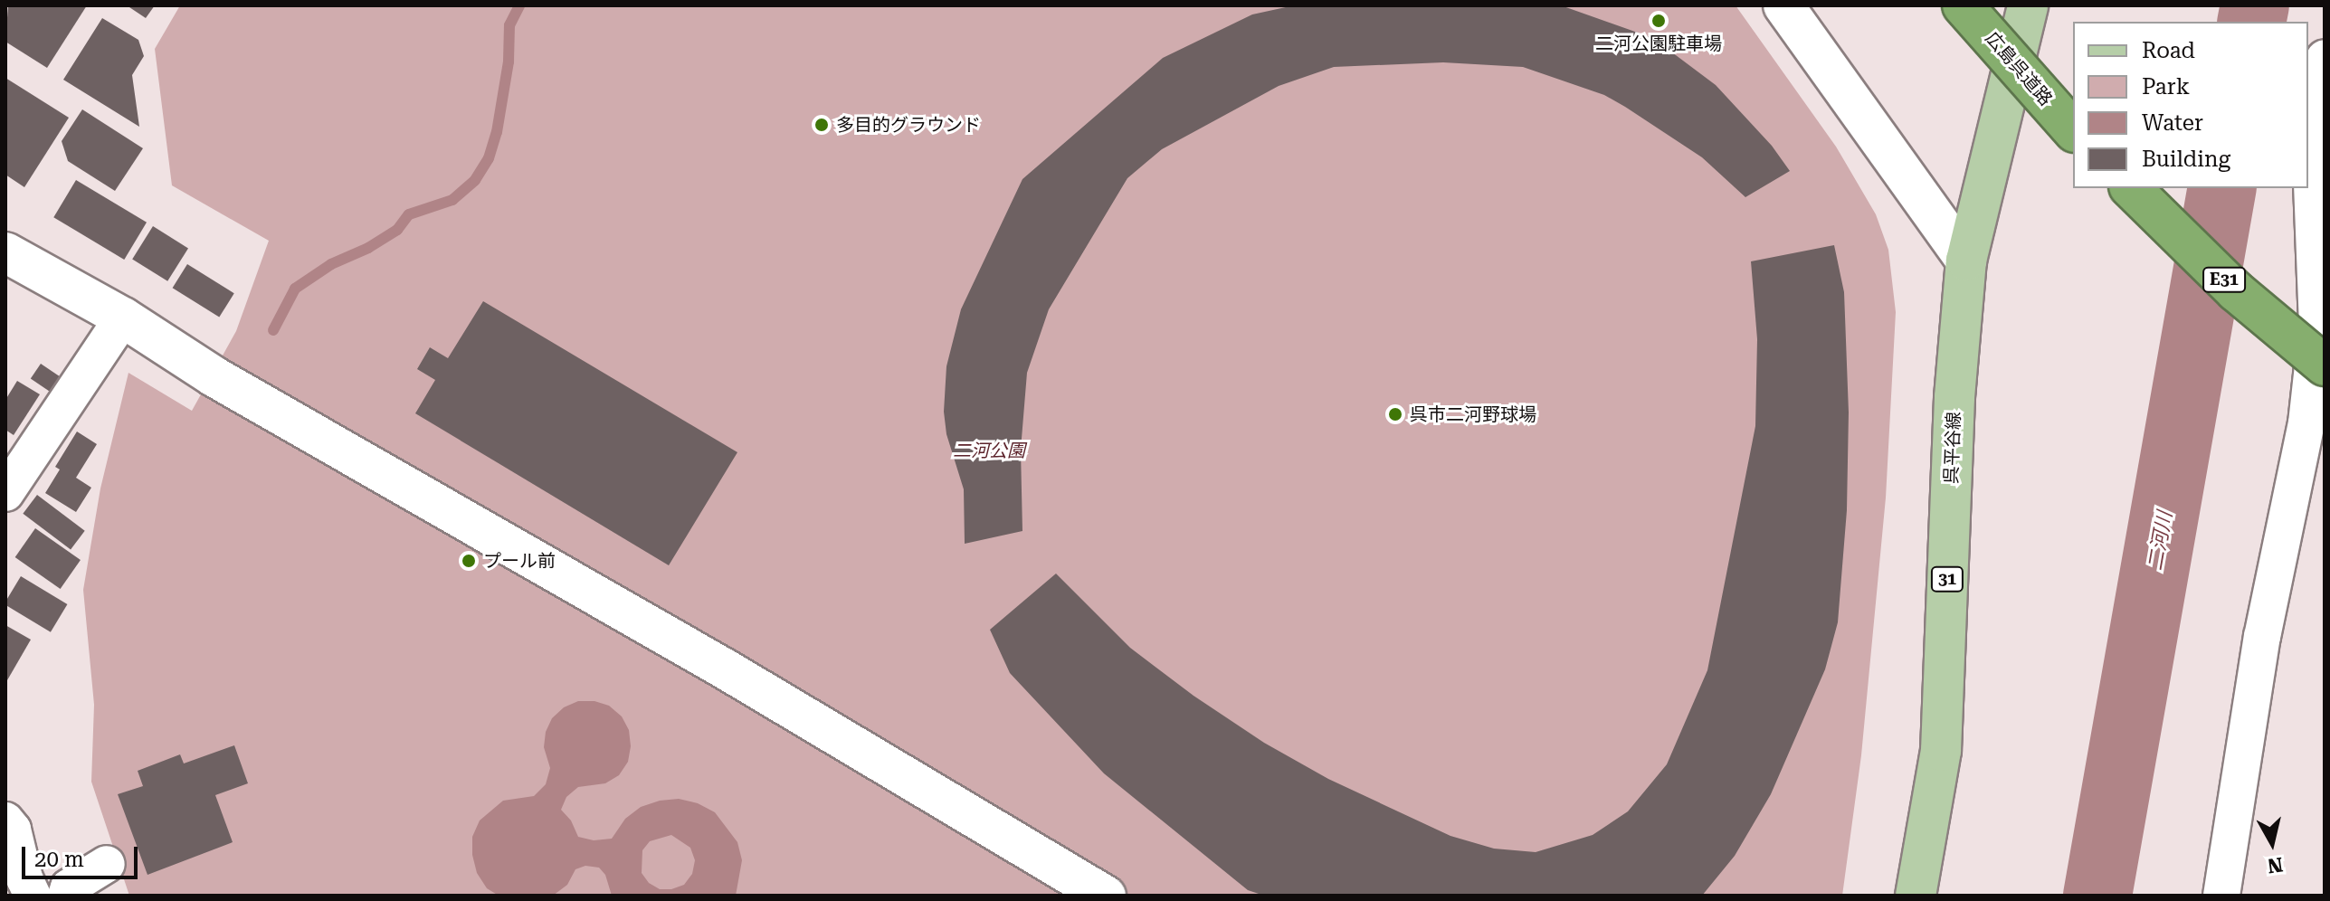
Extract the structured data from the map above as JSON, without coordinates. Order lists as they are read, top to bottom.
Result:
{
  "streets": {
    "highway": ["広島呉道路", "E31"],
    "main road": ["呉平谷線", "31"]
  },
  "water": ["二河川"],
  "parks": ["二河公園"],
  "places": [
    "二河公園駐車場",
    "多目的グラウンド",
    "呉市二河野球場",
    "プール前"
  ],
  "legend": [
    "Road",
    "Park",
    "Water",
    "Building"
  ],
  "scale_bar": "20 m",
  "north": "bottom"
}
